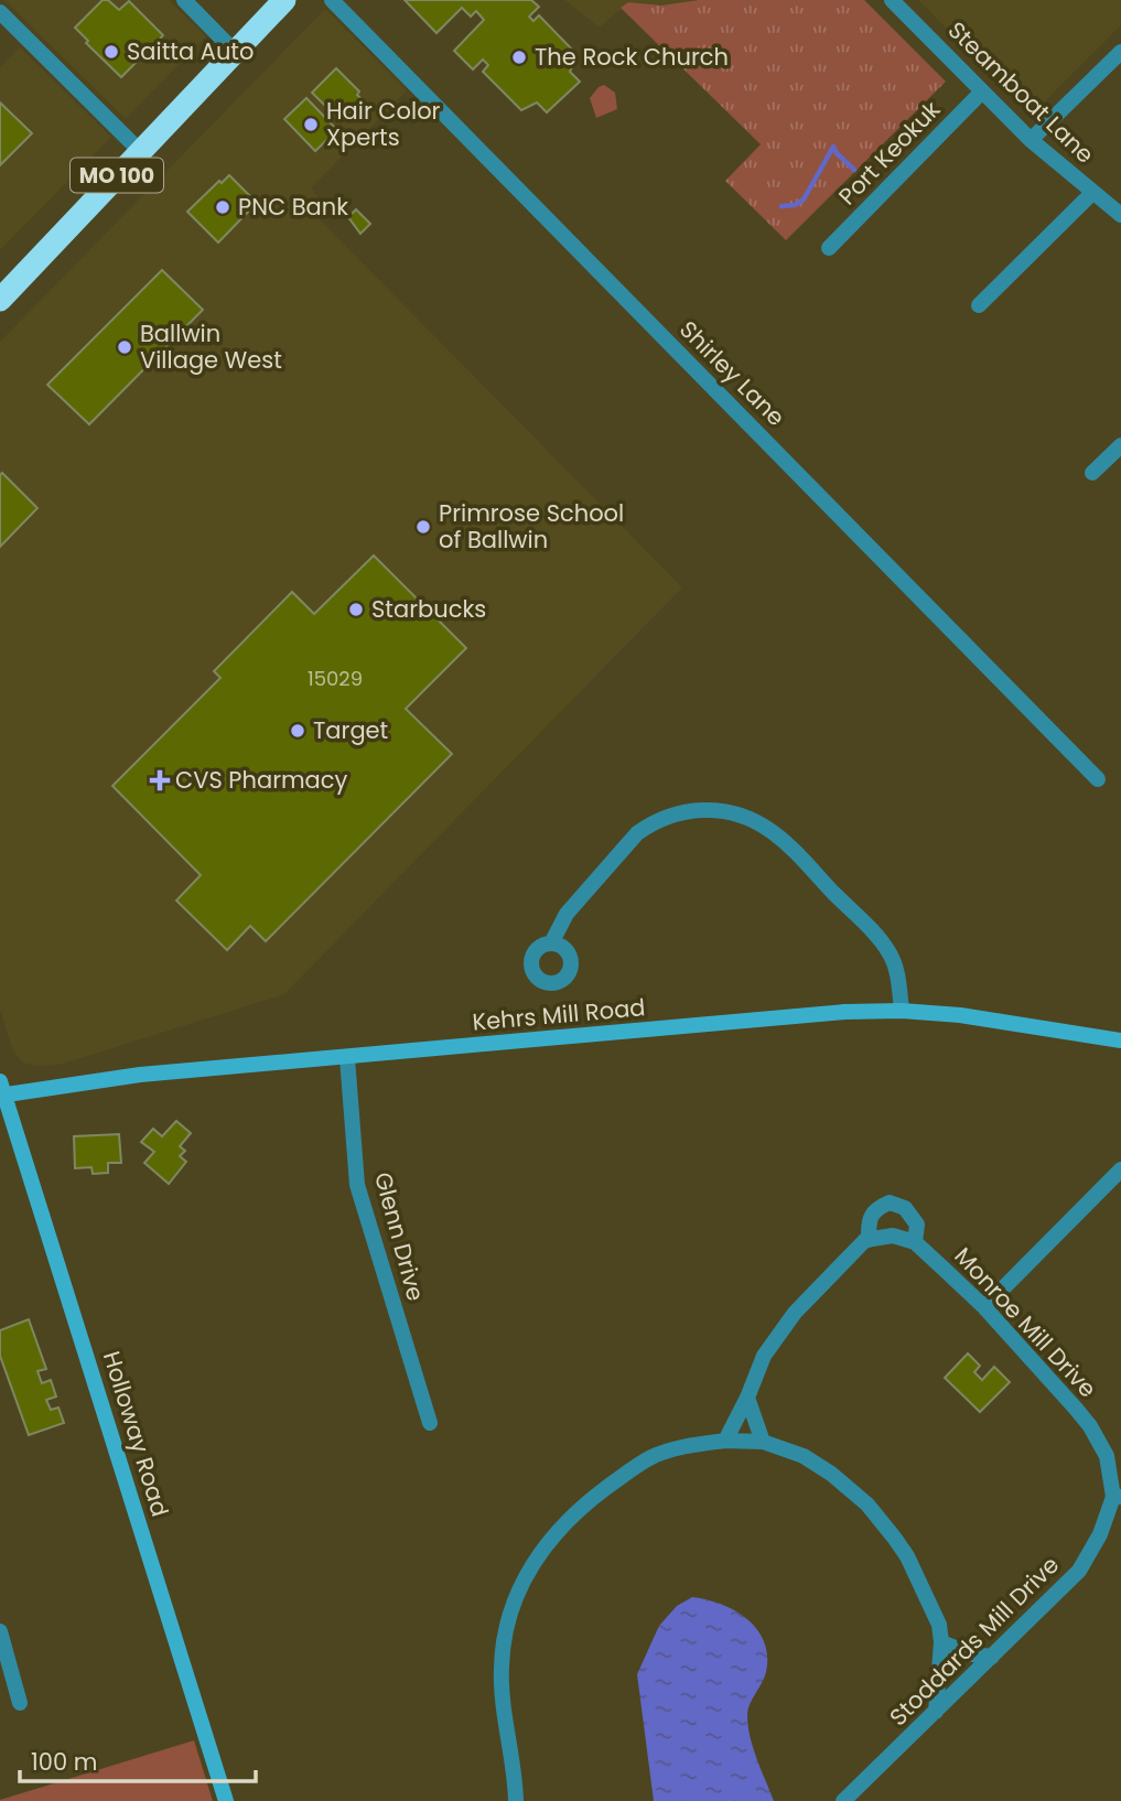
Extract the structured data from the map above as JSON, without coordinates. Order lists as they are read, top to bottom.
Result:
{
  "streets": {
    "highway": ["MO 100"],
    "street": [
      "Steamboat Lane",
      "Port Keokuk",
      "Shirley Lane",
      "Kehrs Mill Road",
      "Glenn Drive",
      "Monroe Mill Drive",
      "Holloway Road",
      "Stoddards Mill Drive"
    ]
  },
  "crossings": [
    ["Steamboat Lane", "Port Keokuk"],
    ["Kehrs Mill Road", "Glenn Drive"],
    ["Kehrs Mill Road", "Holloway Road"],
    ["Monroe Mill Drive", "Stoddards Mill Drive"]
  ],
  "places": {
    "other": [
      "Saitta Auto",
      "The Rock Church",
      "Hair Color Xperts",
      "PNC Bank",
      "Ballwin Village West",
      "Primrose School of Ballwin",
      "Starbucks",
      "Target"
    ],
    "health": ["CVS Pharmacy"]
  },
  "house_numbers": ["15029"],
  "scale_bar": "100 m"
}
